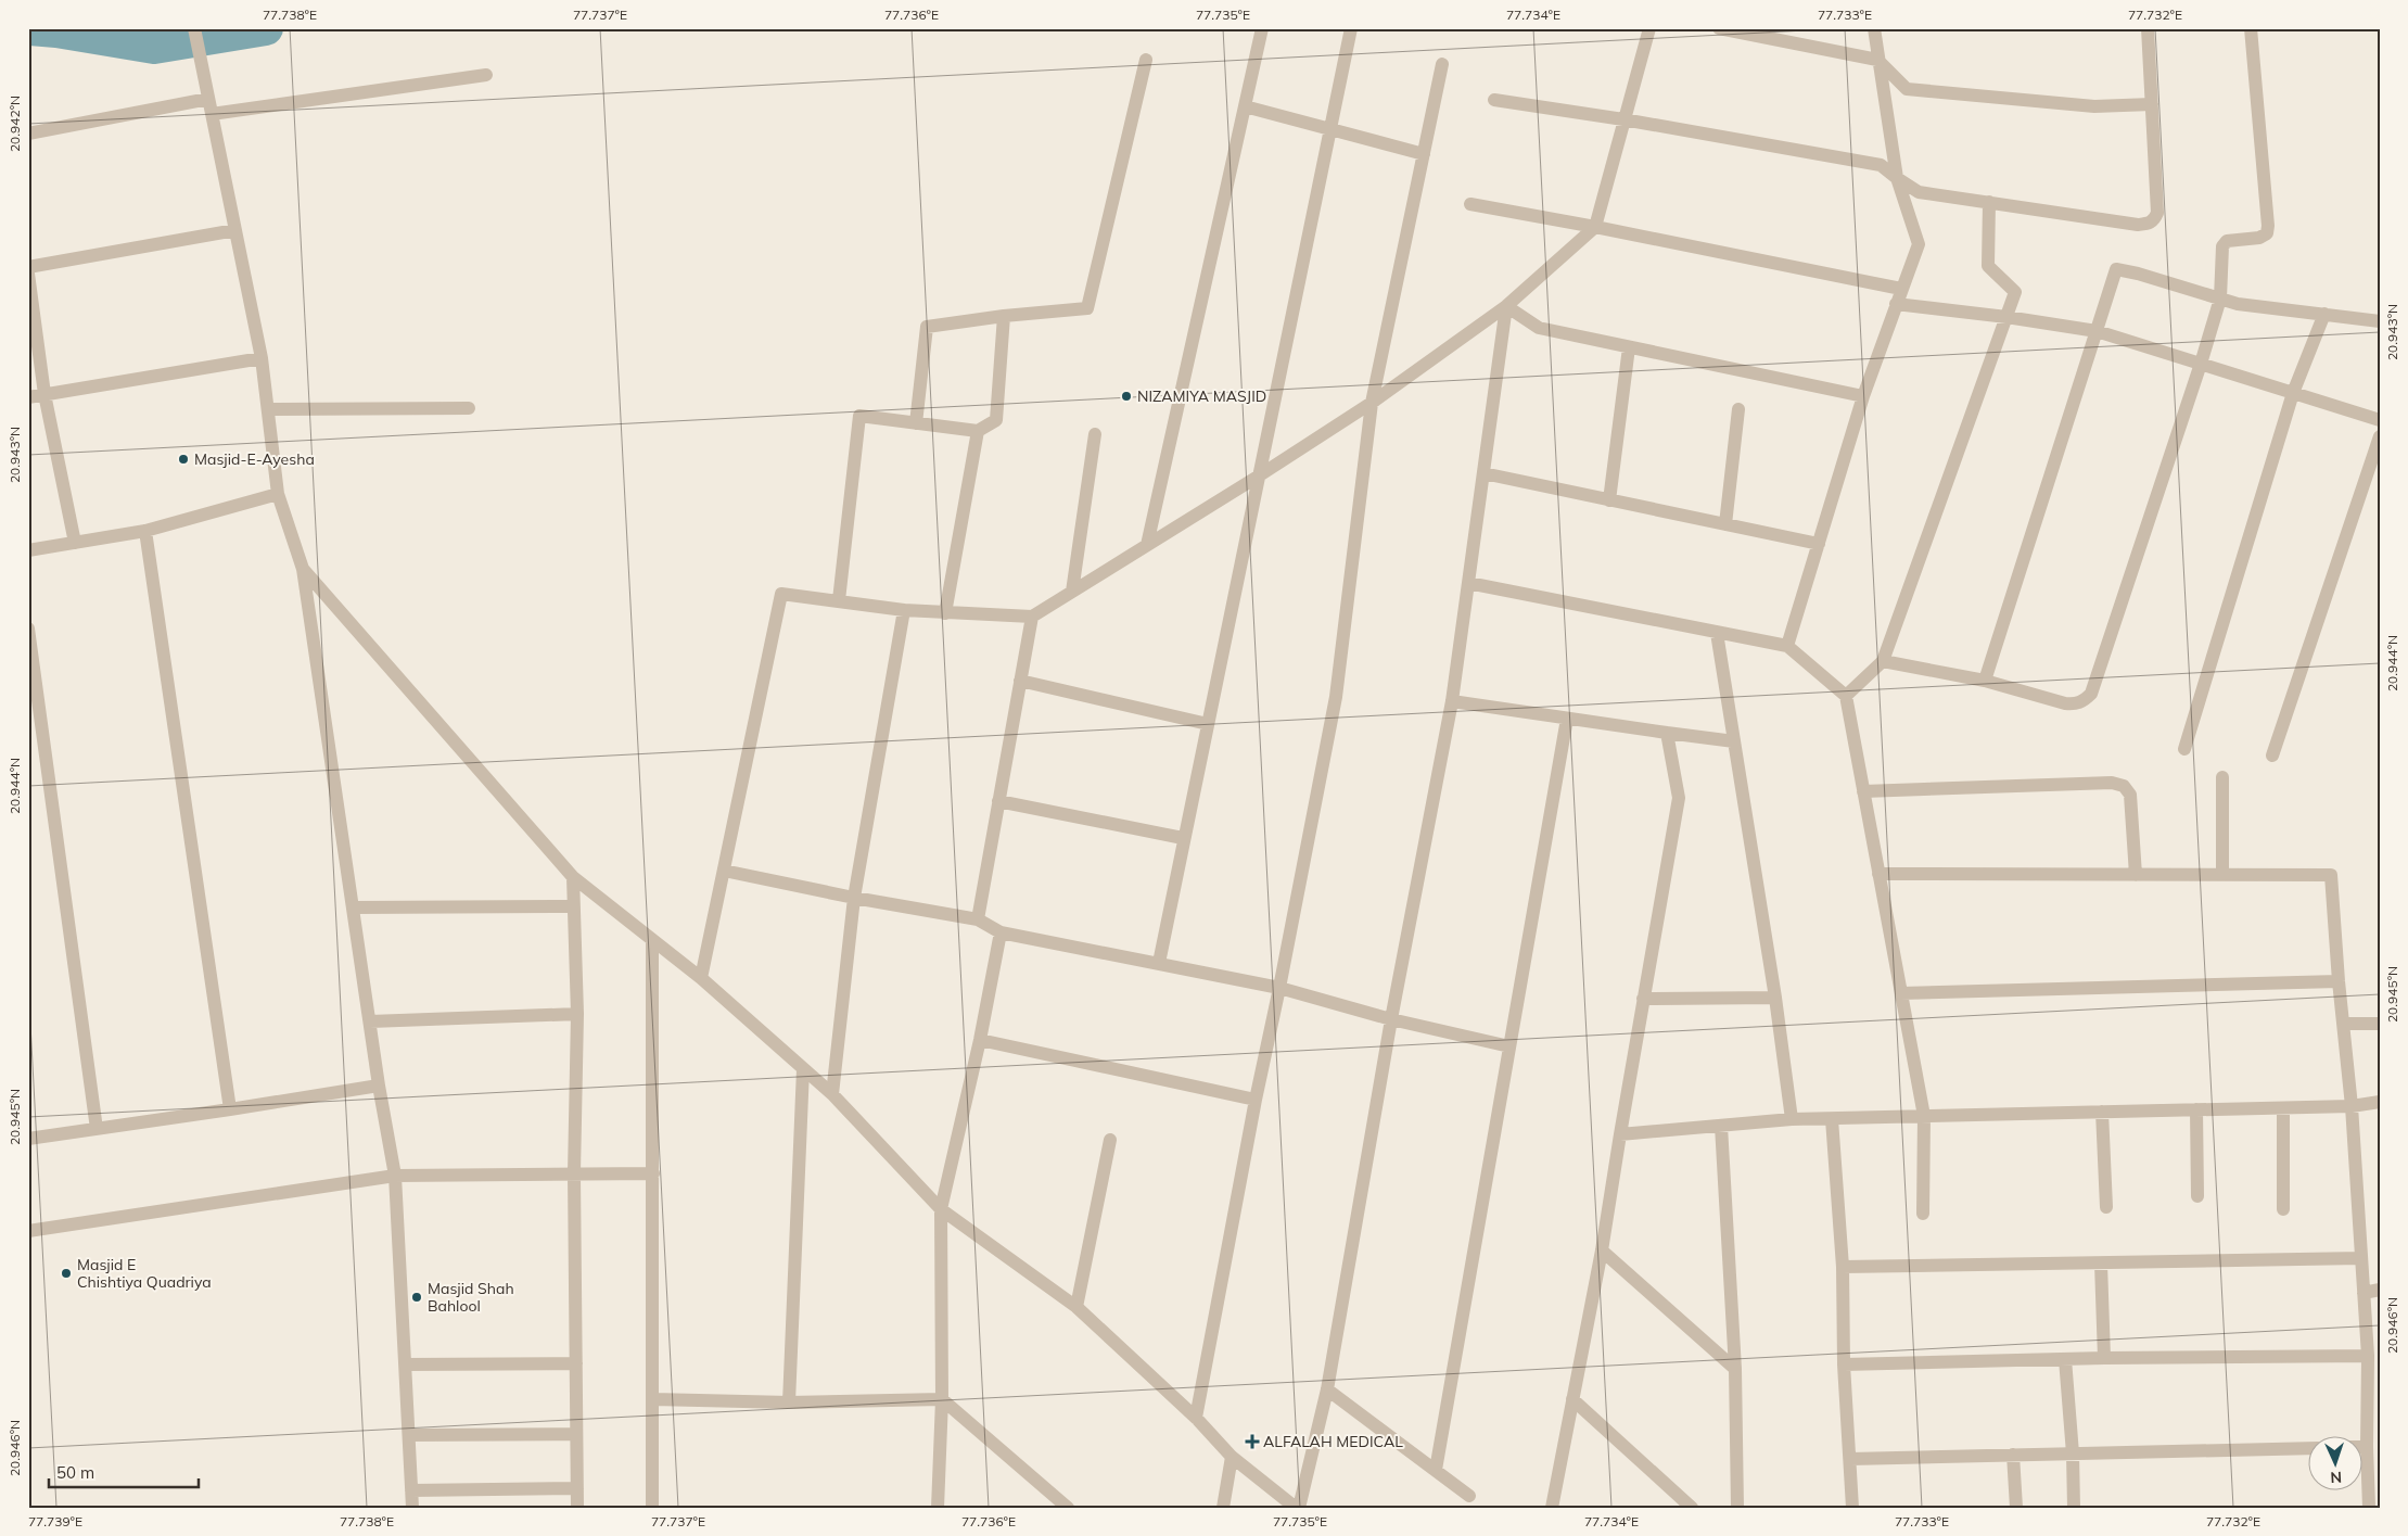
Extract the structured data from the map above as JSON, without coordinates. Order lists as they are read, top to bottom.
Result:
{
  "places": {
    "other": [
      "NIZAMIYA MASJID",
      "Masjid-E-Ayesha",
      "Masjid E Chishtiya Quadriya",
      "Masjid Shah Bahlool"
    ],
    "health": ["ALFALAH MEDICAL"]
  },
  "scale_bar": "50 m",
  "north": "bottom",
  "coordinates": [
    "77.738°E",
    "77.737°E",
    "77.736°E",
    "77.735°E",
    "77.734°E",
    "77.733°E",
    "77.732°E",
    "20.942°N",
    "20.943°N",
    "20.944°N",
    "20.945°N",
    "20.946°N",
    "77.739°E"
  ]
}
